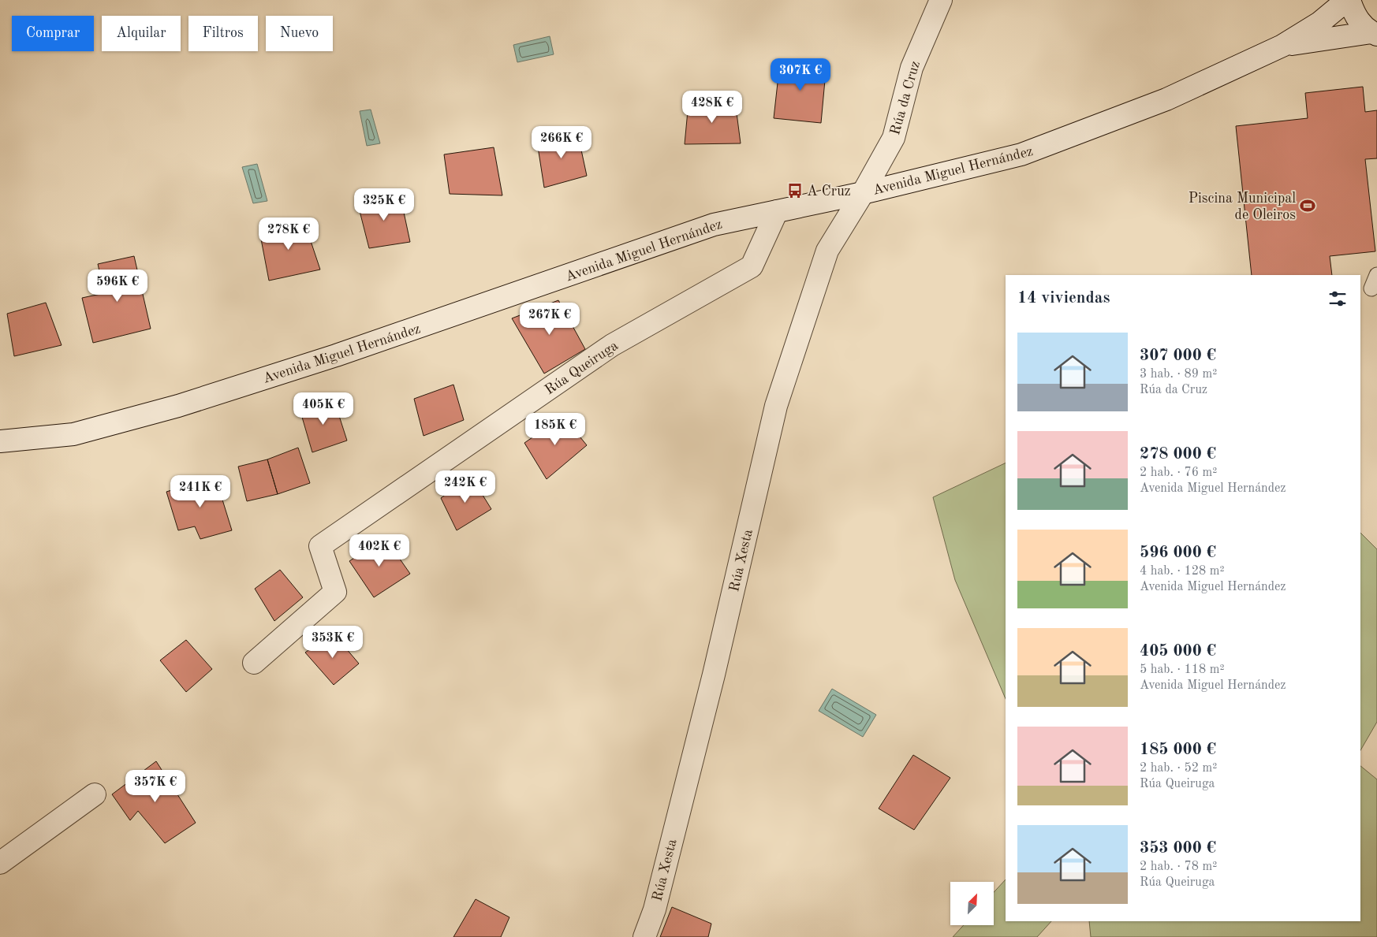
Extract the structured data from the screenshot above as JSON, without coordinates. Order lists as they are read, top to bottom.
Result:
{
  "streets": {
    "street": [
      "Rúa da Cruz",
      "Avenida Miguel Hernández",
      "Rúa Queiruga",
      "Rúa Xesta"
    ]
  },
  "crossings": [
    ["Rúa da Cruz", "Avenida Miguel Hernández"],
    ["Rúa da Cruz", "Rúa Xesta"],
    ["Avenida Miguel Hernández", "Rúa Queiruga"],
    ["Avenida Miguel Hernández", "Rúa Xesta"]
  ],
  "places": {
    "bus stop": ["A Cruz"],
    "sports": ["Piscina Municipal de Oleiros"]
  },
  "north": "top right",
  "page": {
    "chip": [
      "Comprar",
      "Alquilar",
      "Filtros",
      "Nuevo"
    ],
    "price": [
      "307K €",
      "428K €",
      "266K €",
      "325K €",
      "278K €",
      "596K €",
      "267K €",
      "405K €",
      "185K €",
      "242K €",
      "241K €",
      "402K €",
      "353K €",
      "357K €"
    ],
    "heading": "14 viviendas",
    "list": [
      {
        "name": "307 000 €",
        "note": "3 hab. · 89 m² · Rúa da Cruz"
      },
      {
        "name": "278 000 €",
        "note": "2 hab. · 76 m² · Avenida Miguel Hernández"
      },
      {
        "name": "596 000 €",
        "note": "4 hab. · 128 m² · Avenida Miguel Hernández"
      },
      {
        "name": "405 000 €",
        "note": "5 hab. · 118 m² · Avenida Miguel Hernández"
      },
      {
        "name": "185 000 €",
        "note": "2 hab. · 52 m² · Rúa Queiruga"
      },
      {
        "name": "353 000 €",
        "note": "2 hab. · 78 m² · Rúa Queiruga"
      }
    ]
  }
}
